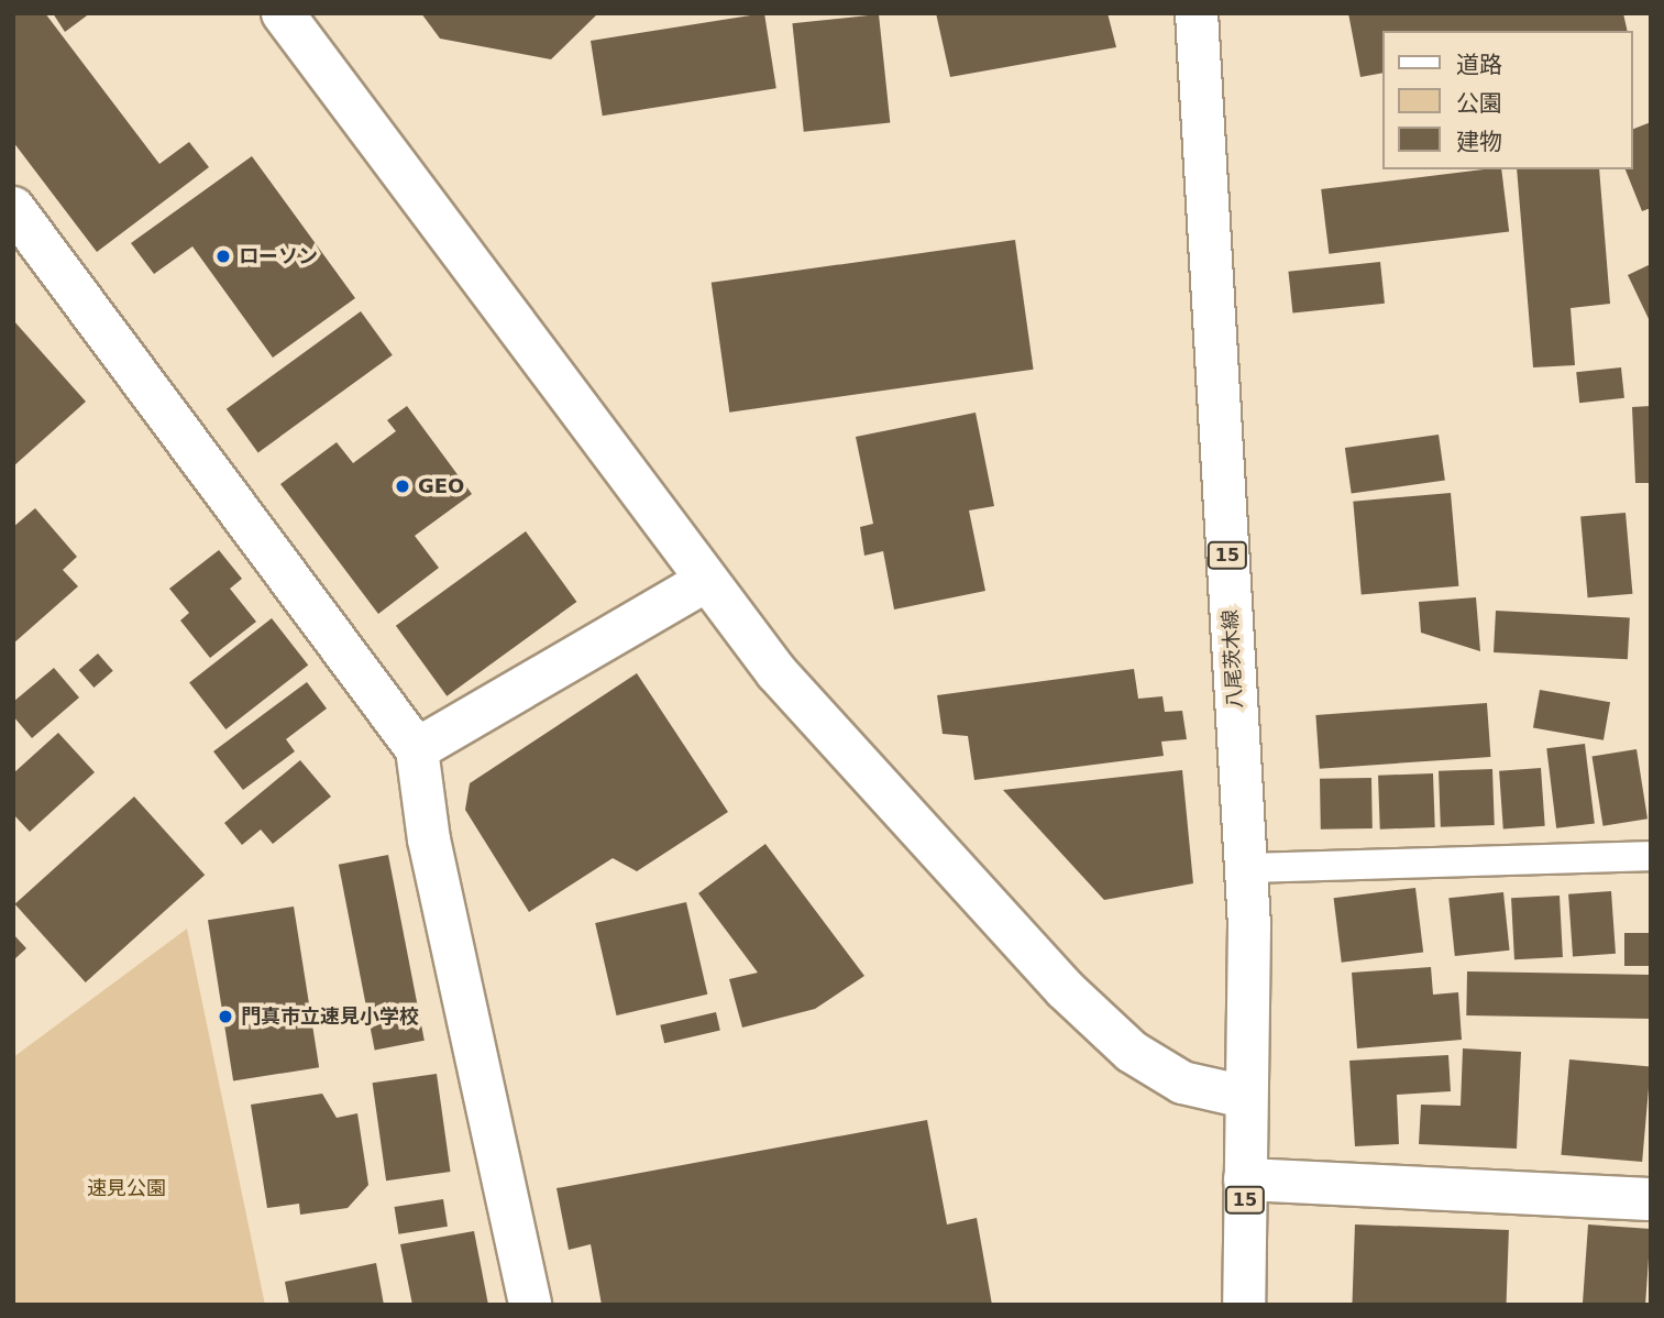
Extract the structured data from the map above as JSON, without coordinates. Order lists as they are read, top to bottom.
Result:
{
  "streets": {
    "street": ["15", "八尾茨木線"]
  },
  "parks": ["速見公園"],
  "places": ["ローソン", "GEO", "門真市立速見小学校"],
  "legend": ["道路", "公園", "建物"]
}
